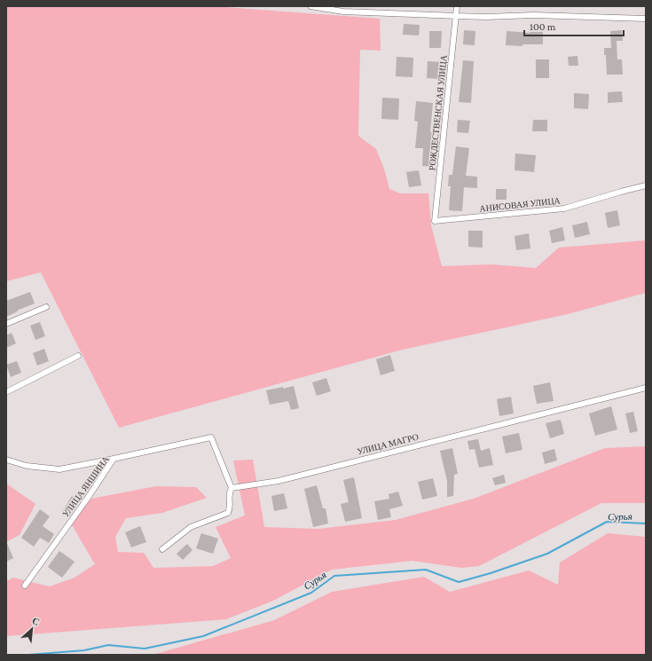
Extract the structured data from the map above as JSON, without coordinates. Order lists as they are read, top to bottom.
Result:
{
  "streets": {
    "street": [
      "РОЖДЕСТВЕНСКАЯ УЛИЦА",
      "АНИСОВАЯ УЛИЦА",
      "УЛИЦА МАГРО",
      "УЛИЦА ЯНШИНА"
    ]
  },
  "crossings": [
    ["РОЖДЕСТВЕНСКАЯ УЛИЦА", "АНИСОВАЯ УЛИЦА"],
    ["УЛИЦА МАГРО", "УЛИЦА ЯНШИНА"]
  ],
  "water": ["Сурья"],
  "scale_bar": "100 m",
  "north": "top right"
}
